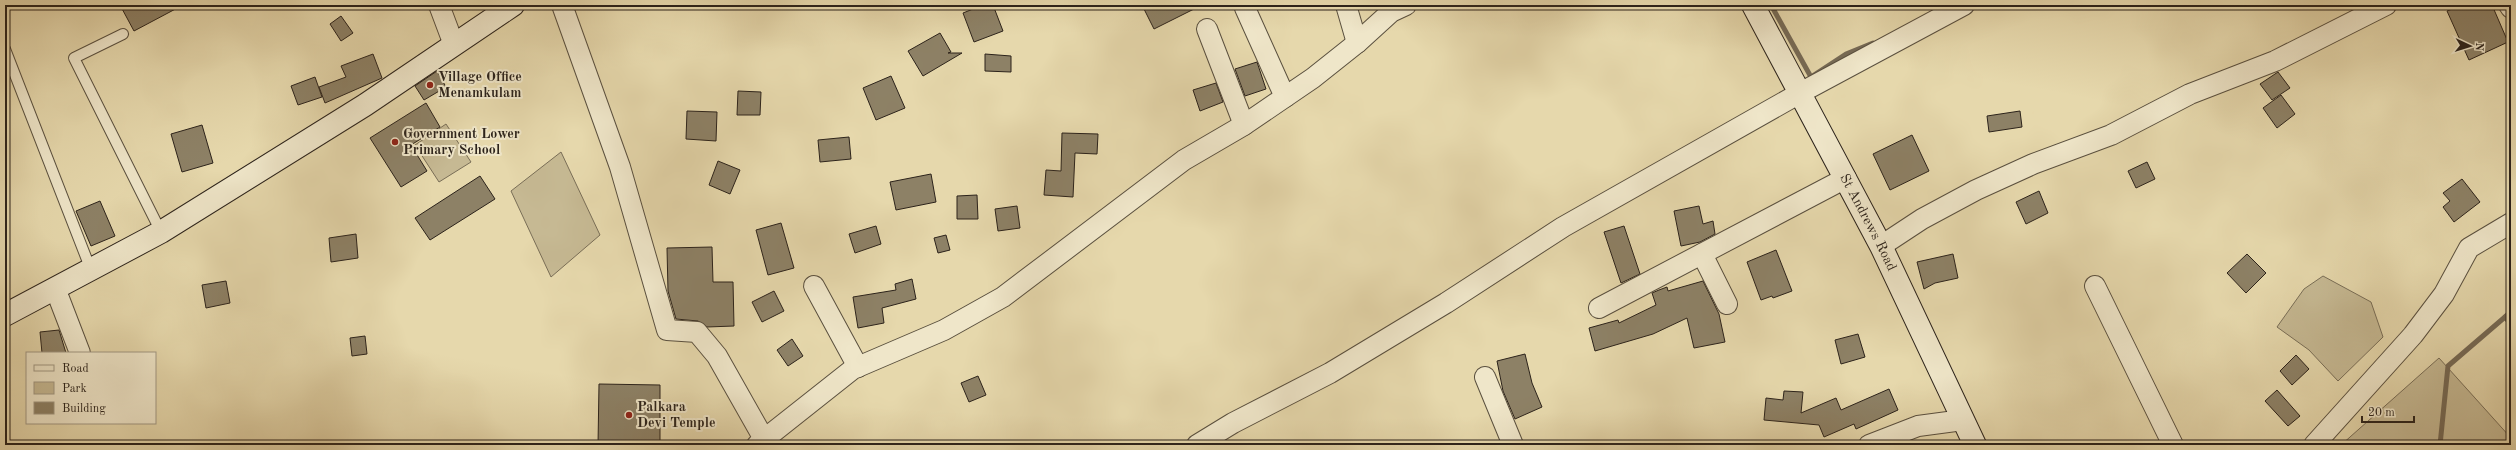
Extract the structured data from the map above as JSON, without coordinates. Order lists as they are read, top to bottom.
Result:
{
  "streets": {
    "main road": ["St Andrews Road"]
  },
  "places": ["Village Office Menamkulam", "Government Lower Primary School", "Palkara Devi Temple"],
  "legend": ["Road", "Park", "Building"],
  "scale_bar": "20 m",
  "north": "right"
}
